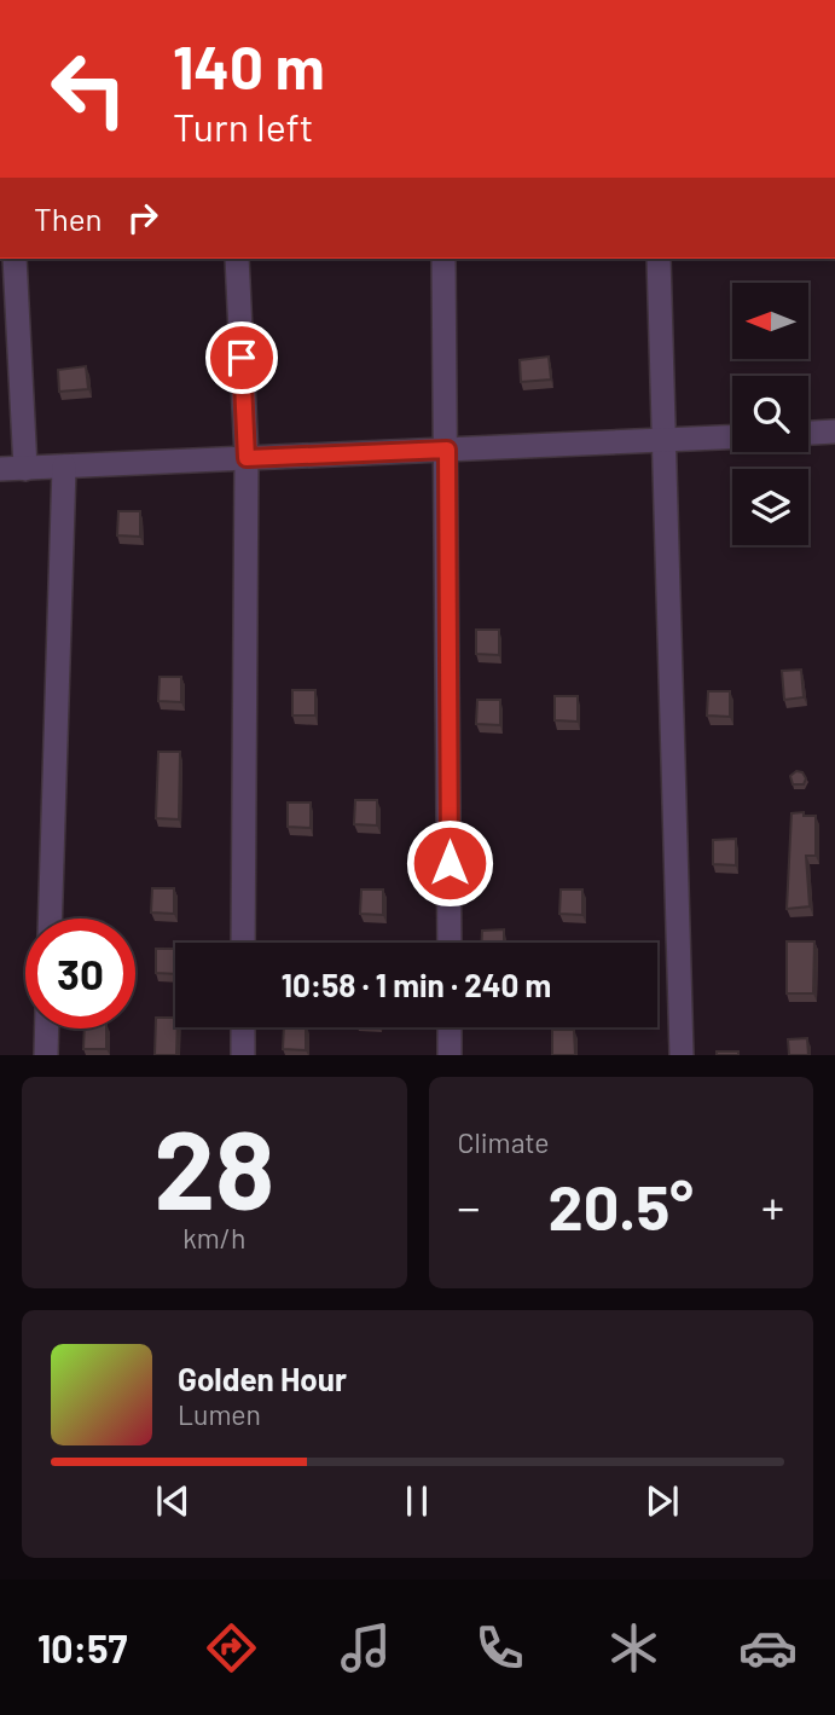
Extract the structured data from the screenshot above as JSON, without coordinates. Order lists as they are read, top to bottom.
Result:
{
  "north": "left",
  "page": {
    "turn": ["140 m", "Turn left"],
    "then": "Then",
    "limit": "30",
    "trip": "10:58 · 1 min · 240 m",
    "tile": [
      ["28", "km/h"],
      "Climate"
    ],
    "heat": ["−", "20.5°", "+"],
    "song": ["Golden Hour", "Lumen"],
    "tabs": "10:57"
  }
}
